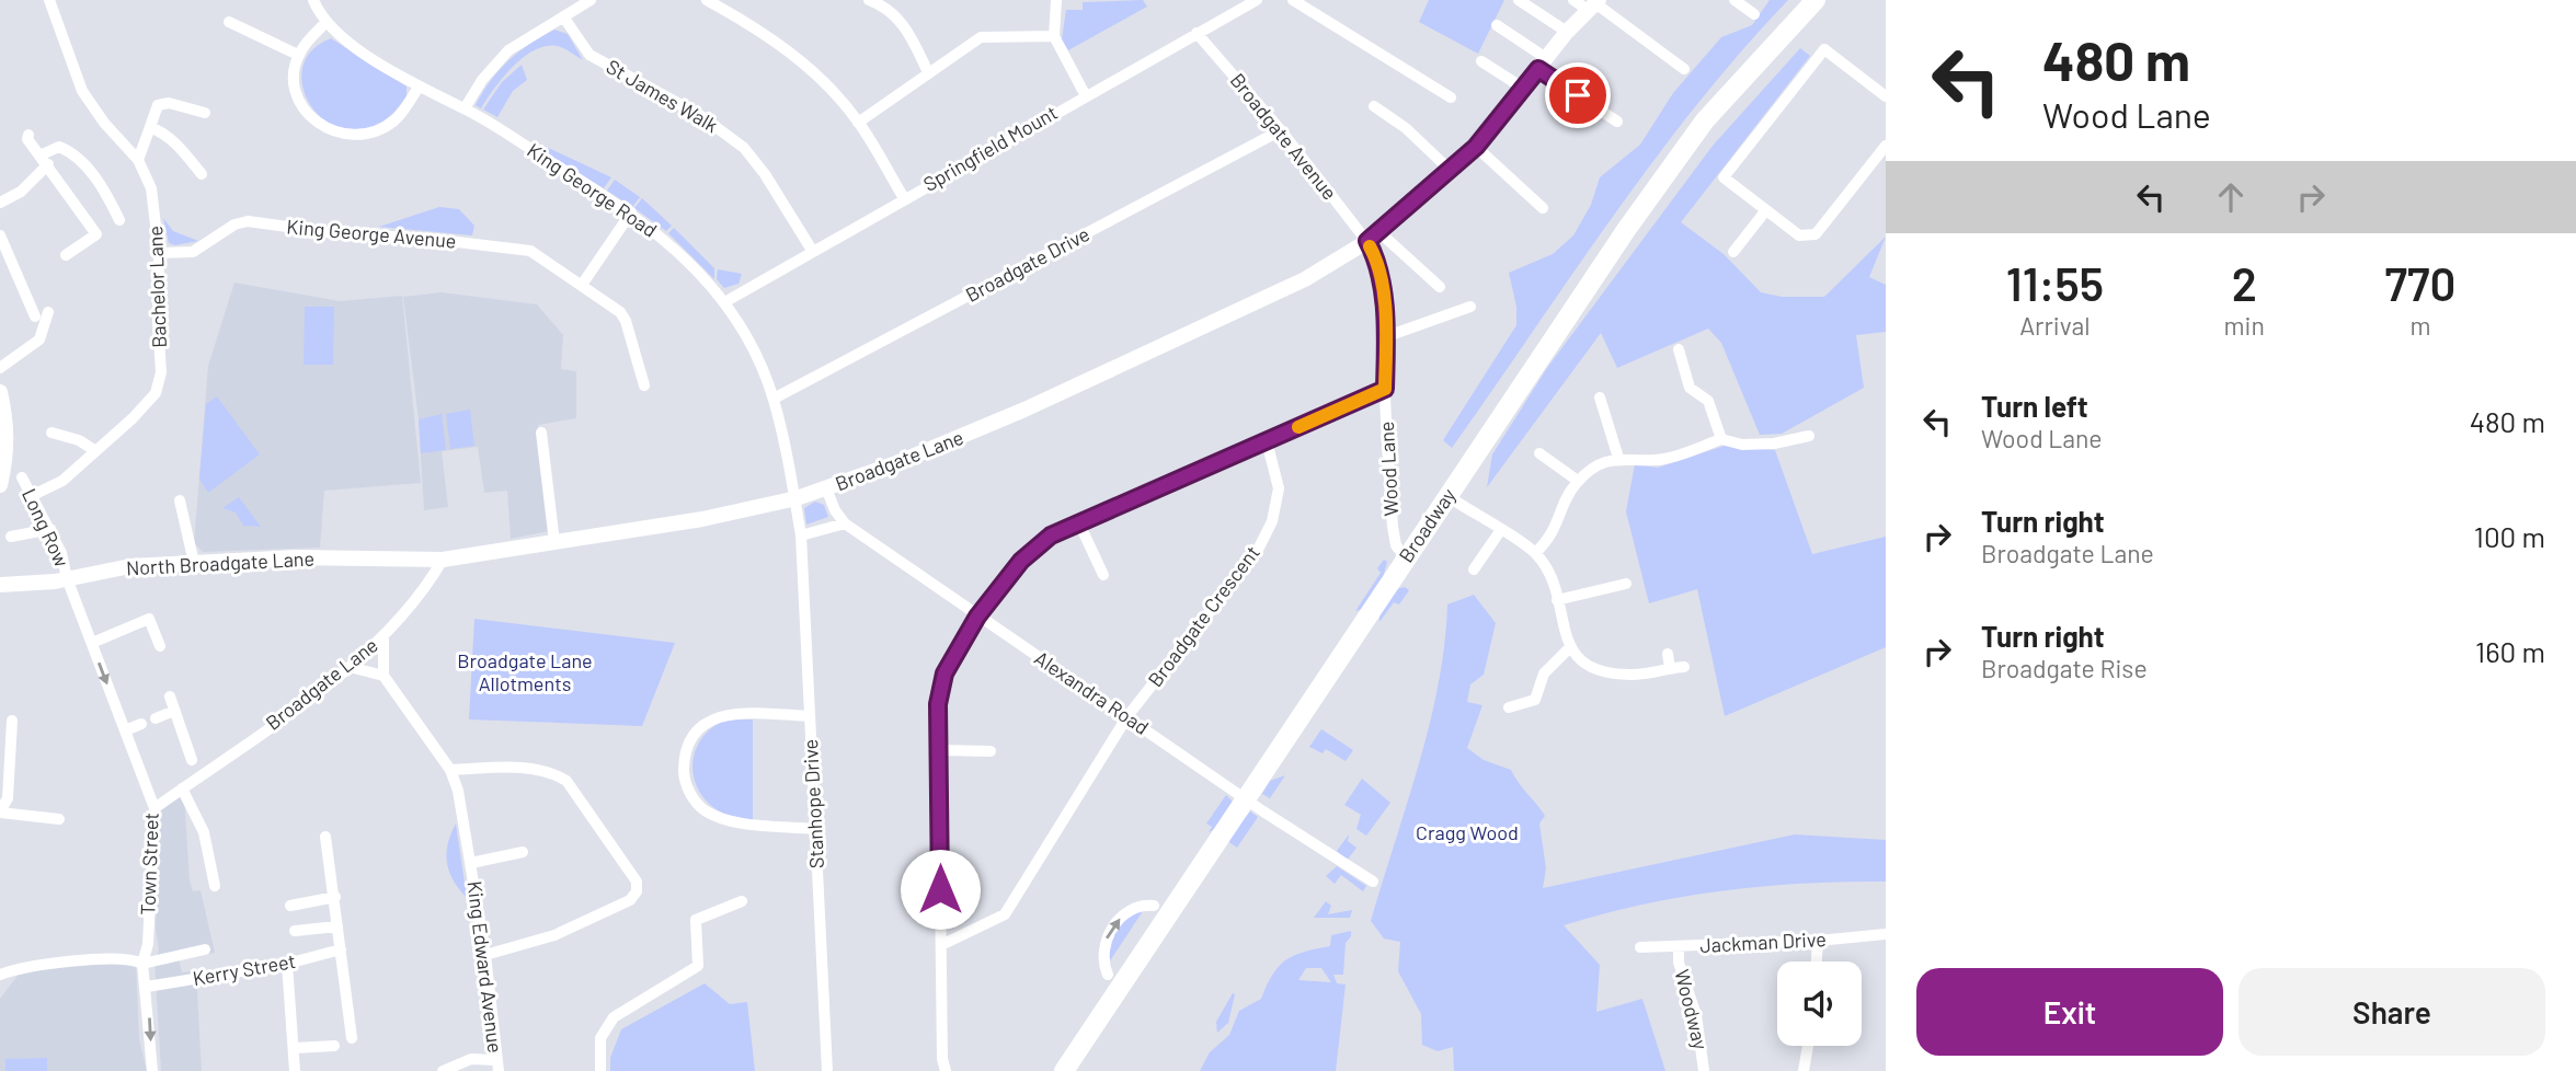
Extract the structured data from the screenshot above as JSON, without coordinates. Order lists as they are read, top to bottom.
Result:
{
  "streets": {
    "highway": ["Broadway"],
    "street": [
      "St James Walk",
      "Broadgate Avenue",
      "Springfield Mount",
      "King George Road",
      "King George Avenue",
      "Broadgate Drive",
      "Bachelor Lane",
      "Broadgate Lane",
      "Wood Lane",
      "Long Row",
      "North Broadgate Lane",
      "Broadgate Crescent",
      "Alexandra Road",
      "Stanhope Drive",
      "Town Street",
      "Jackman Drive",
      "King Edward Avenue",
      "Kerry Street",
      "Woodway"
    ]
  },
  "crossings": [
    ["St James Walk", "Springfield Mount"],
    ["Broadgate Avenue", "Springfield Mount"],
    ["Broadgate Avenue", "Broadgate Drive"],
    ["Broadgate Avenue", "Broadgate Lane"],
    ["Broadgate Avenue", "Wood Lane"],
    ["Springfield Mount", "King George Road"],
    ["King George Road", "Broadgate Drive"],
    ["King George Road", "Broadgate Lane"],
    ["King George Road", "Stanhope Drive"],
    ["King George Avenue", "Bachelor Lane"],
    ["Bachelor Lane", "Long Row"],
    ["Broadgate Lane", "Wood Lane"],
    ["Broadgate Lane", "North Broadgate Lane"],
    ["Broadgate Lane", "Alexandra Road"],
    ["Broadgate Lane", "Stanhope Drive"],
    ["Broadgate Lane", "Town Street"],
    ["Wood Lane", "Broadway"],
    ["Broadway", "Alexandra Road"],
    ["Long Row", "North Broadgate Lane"],
    ["Long Row", "Town Street"],
    ["North Broadgate Lane", "Town Street"],
    ["Broadgate Crescent", "Alexandra Road"],
    ["Town Street", "Kerry Street"],
    ["Jackman Drive", "Woodway"]
  ],
  "parks": ["Broadgate Lane Allotments", "Cragg Wood"],
  "page": {
    "turn": ["480 m", "Wood Lane"],
    "eta": [
      "11:55",
      "Arrival",
      "2",
      "min",
      "770",
      "m"
    ],
    "list": [
      {
        "name": "Turn left",
        "note": "Wood Lane",
        "value": "480 m"
      },
      {
        "name": "Turn right",
        "note": "Broadgate Lane",
        "value": "100 m"
      },
      {
        "name": "Turn right",
        "note": "Broadgate Rise",
        "value": "160 m"
      }
    ],
    "buttons": ["Exit", "Share"]
  }
}
